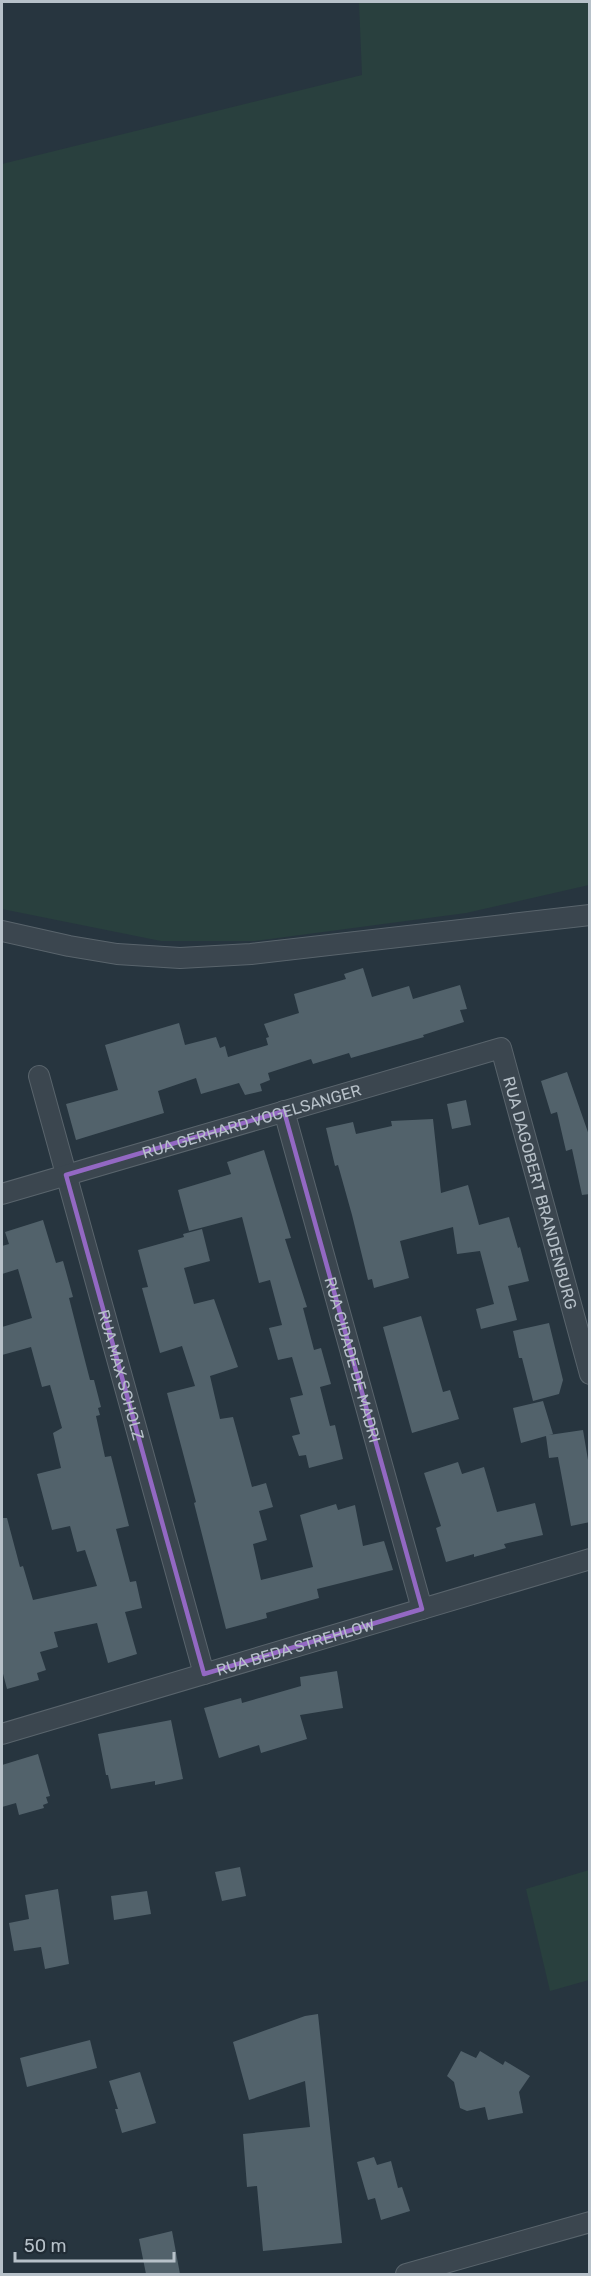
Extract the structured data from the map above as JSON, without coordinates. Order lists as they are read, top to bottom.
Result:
{
  "streets": {
    "street": [
      "RUA GERHARD VOGELSANGER",
      "RUA DAGOBERT BRANDENBURG",
      "RUA CIDADE DE MADRI",
      "RUA MAX SCHOLZ",
      "RUA BEDA STREHLOW"
    ]
  },
  "crossings": [
    ["RUA GERHARD VOGELSANGER", "RUA DAGOBERT BRANDENBURG"],
    ["RUA GERHARD VOGELSANGER", "RUA CIDADE DE MADRI"],
    ["RUA GERHARD VOGELSANGER", "RUA MAX SCHOLZ"],
    ["RUA CIDADE DE MADRI", "RUA BEDA STREHLOW"],
    ["RUA MAX SCHOLZ", "RUA BEDA STREHLOW"]
  ],
  "scale_bar": "50 m"
}
